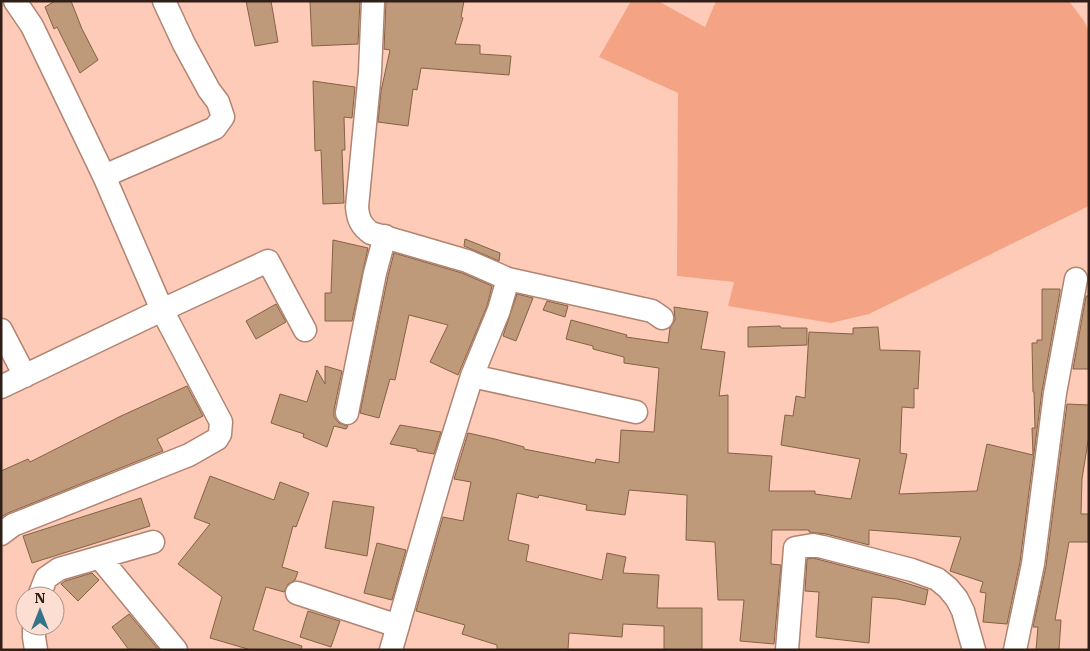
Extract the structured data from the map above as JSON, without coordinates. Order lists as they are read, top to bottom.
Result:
{
  "north": "top"
}
